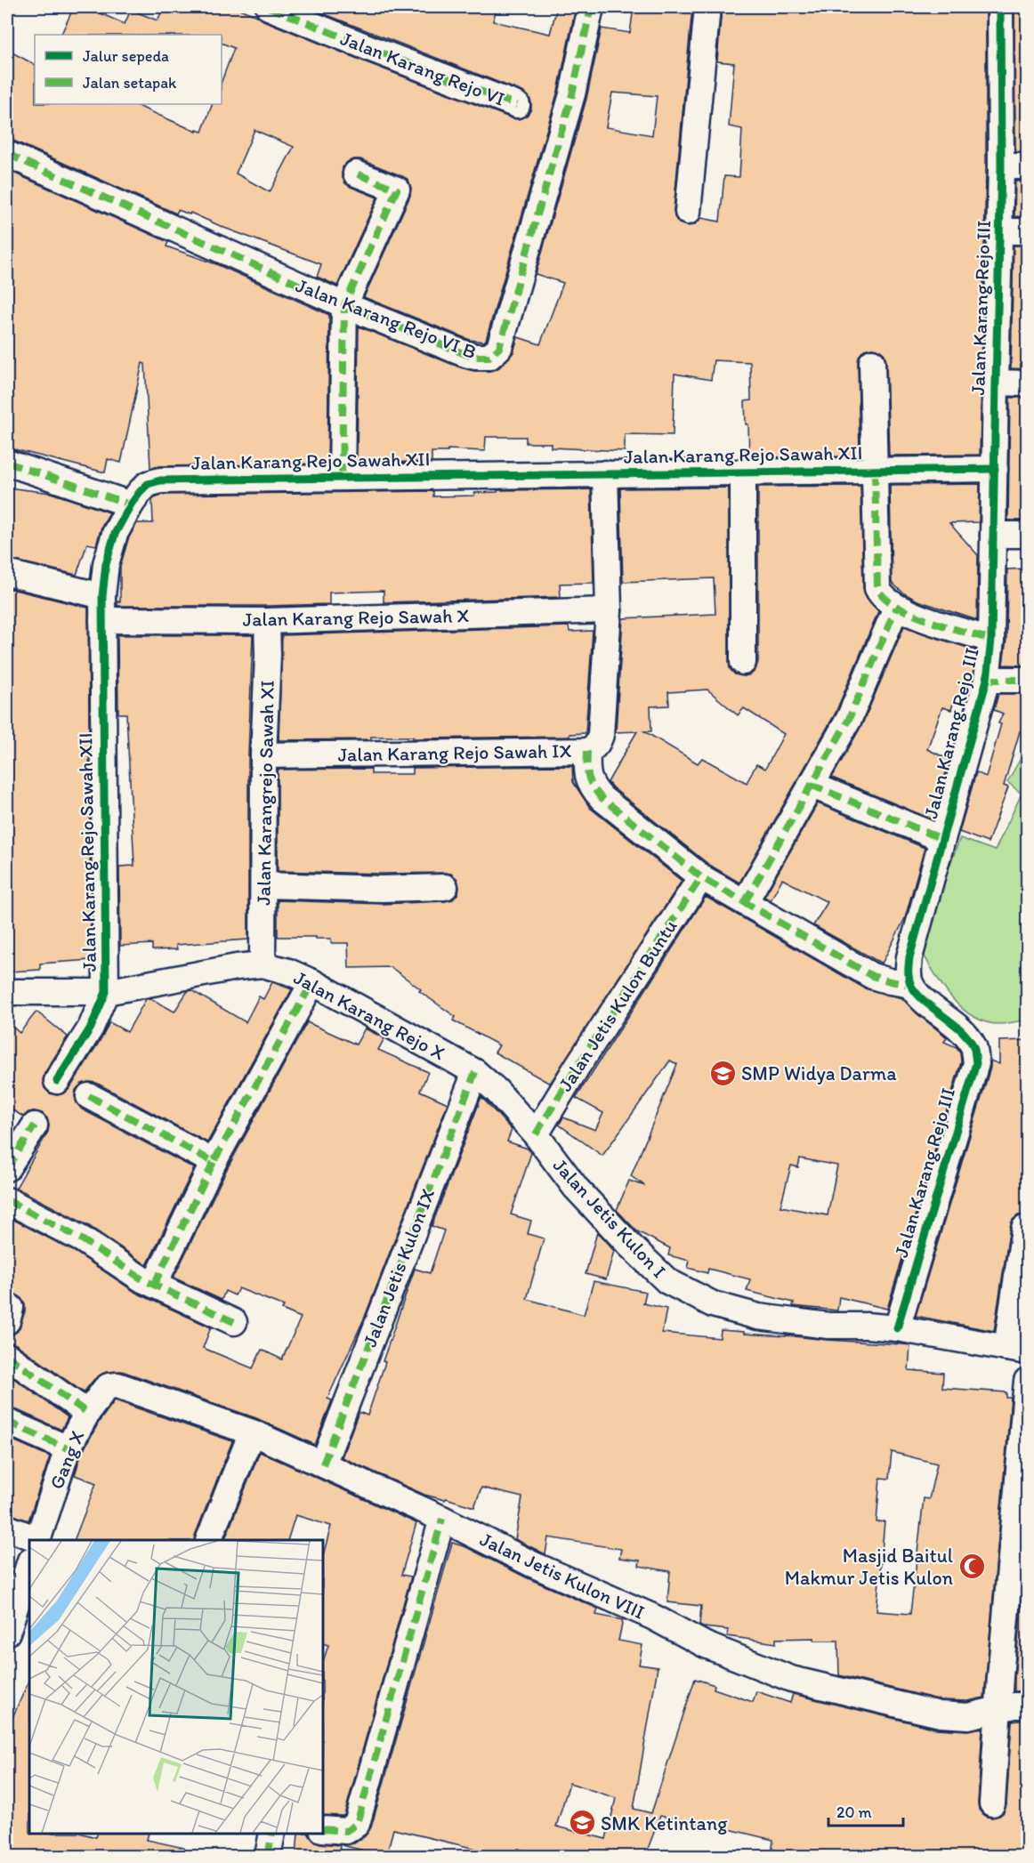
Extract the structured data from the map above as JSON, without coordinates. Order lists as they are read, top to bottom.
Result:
{
  "streets": {
    "street": [
      "Jalan Karang Rejo VI",
      "Jalan Karang Rejo III",
      "Jalan Karang Rejo VI B",
      "Jalan Karang Rejo Sawah XII",
      "Jalan Karang Rejo Sawah X",
      "Jalan Karang Rejo Sawah IX",
      "Jalan Karangrejo Sawah XI",
      "Jalan Jetis Kulon Buntu",
      "Jalan Karang Rejo X",
      "Jalan Jetis Kulon I",
      "Jalan Jetis Kulon IX",
      "Gang X",
      "Jalan Jetis Kulon VIII"
    ]
  },
  "crossings": [
    ["Jalan Karang Rejo III", "Jalan Karang Rejo Sawah XII"],
    ["Jalan Karang Rejo III", "Jalan Jetis Kulon I"],
    ["Jalan Karang Rejo Sawah XII", "Jalan Karang Rejo Sawah X"],
    ["Jalan Karang Rejo Sawah XII", "Jalan Karang Rejo Sawah IX"],
    ["Jalan Karang Rejo Sawah XII", "Jalan Karang Rejo X"],
    ["Jalan Karang Rejo Sawah X", "Jalan Karang Rejo Sawah IX"],
    ["Jalan Karang Rejo Sawah X", "Jalan Karangrejo Sawah XI"],
    ["Jalan Karang Rejo Sawah IX", "Jalan Karangrejo Sawah XI"],
    ["Jalan Karangrejo Sawah XI", "Jalan Karang Rejo X"],
    ["Jalan Jetis Kulon Buntu", "Jalan Jetis Kulon I"],
    ["Jalan Karang Rejo X", "Jalan Jetis Kulon I"],
    ["Jalan Karang Rejo X", "Jalan Jetis Kulon IX"],
    ["Jalan Jetis Kulon I", "Jalan Jetis Kulon IX"],
    ["Jalan Jetis Kulon IX", "Jalan Jetis Kulon VIII"],
    ["Gang X", "Jalan Jetis Kulon VIII"]
  ],
  "places": {
    "school or university": ["SMP Widya Darma", "SMK Ketintang"],
    "mosque": ["Masjid Baitul Makmur Jetis Kulon"]
  },
  "legend": ["Jalur sepeda", "Jalan setapak"],
  "scale_bar": "20 m"
}
